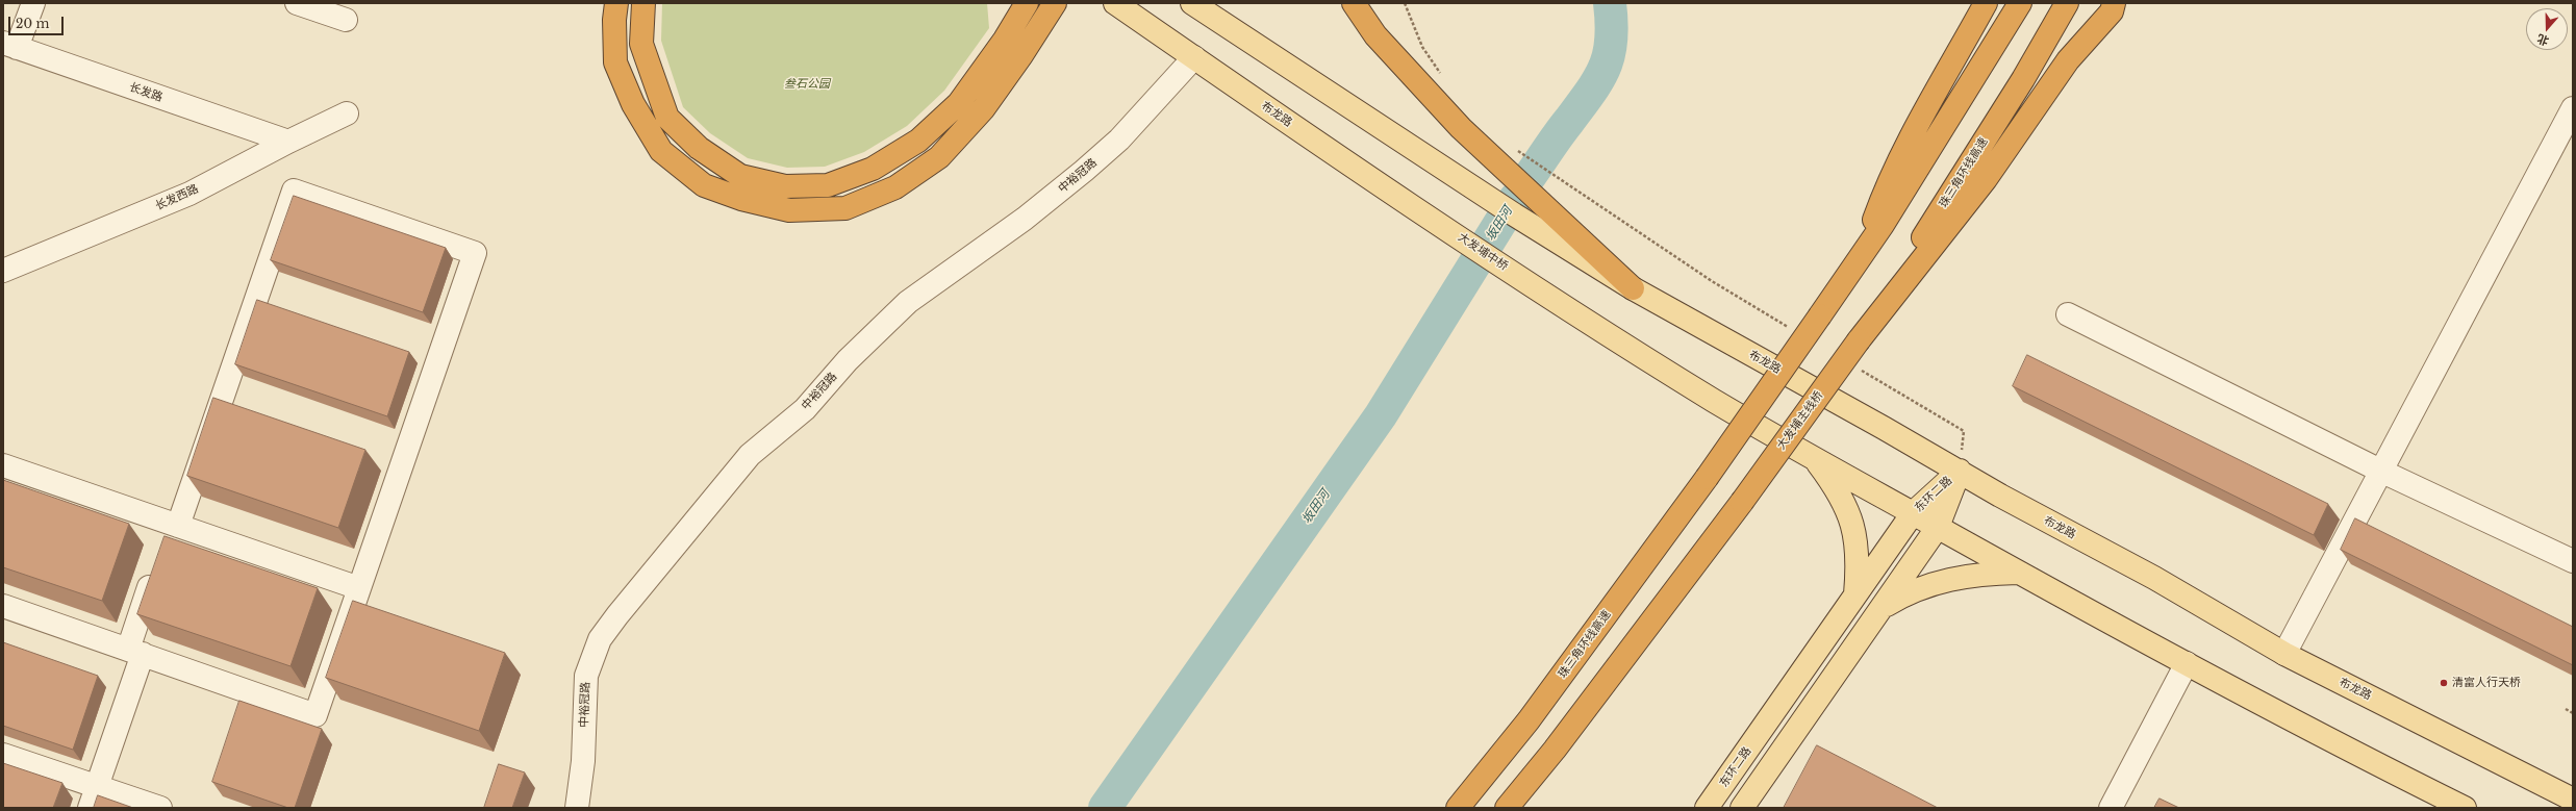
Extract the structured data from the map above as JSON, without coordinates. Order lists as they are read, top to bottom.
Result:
{
  "streets": {
    "highway": ["珠三角环线高速", "大发埔主线桥"],
    "main road": ["布龙路", "大发埔中桥", "东环二路"],
    "street": ["长发路", "中裕冠路", "长发西路"]
  },
  "crossings": [
    ["长发路", "长发西路"],
    ["布龙路", "中裕冠路"],
    ["布龙路", "大发埔中桥"],
    ["布龙路", "东环二路"],
    ["珠三角环线高速", "大发埔主线桥"]
  ],
  "water": ["坂田河"],
  "parks": ["叁石公园"],
  "places": ["清富人行天桥"],
  "scale_bar": "20 m",
  "north": "bottom"
}
